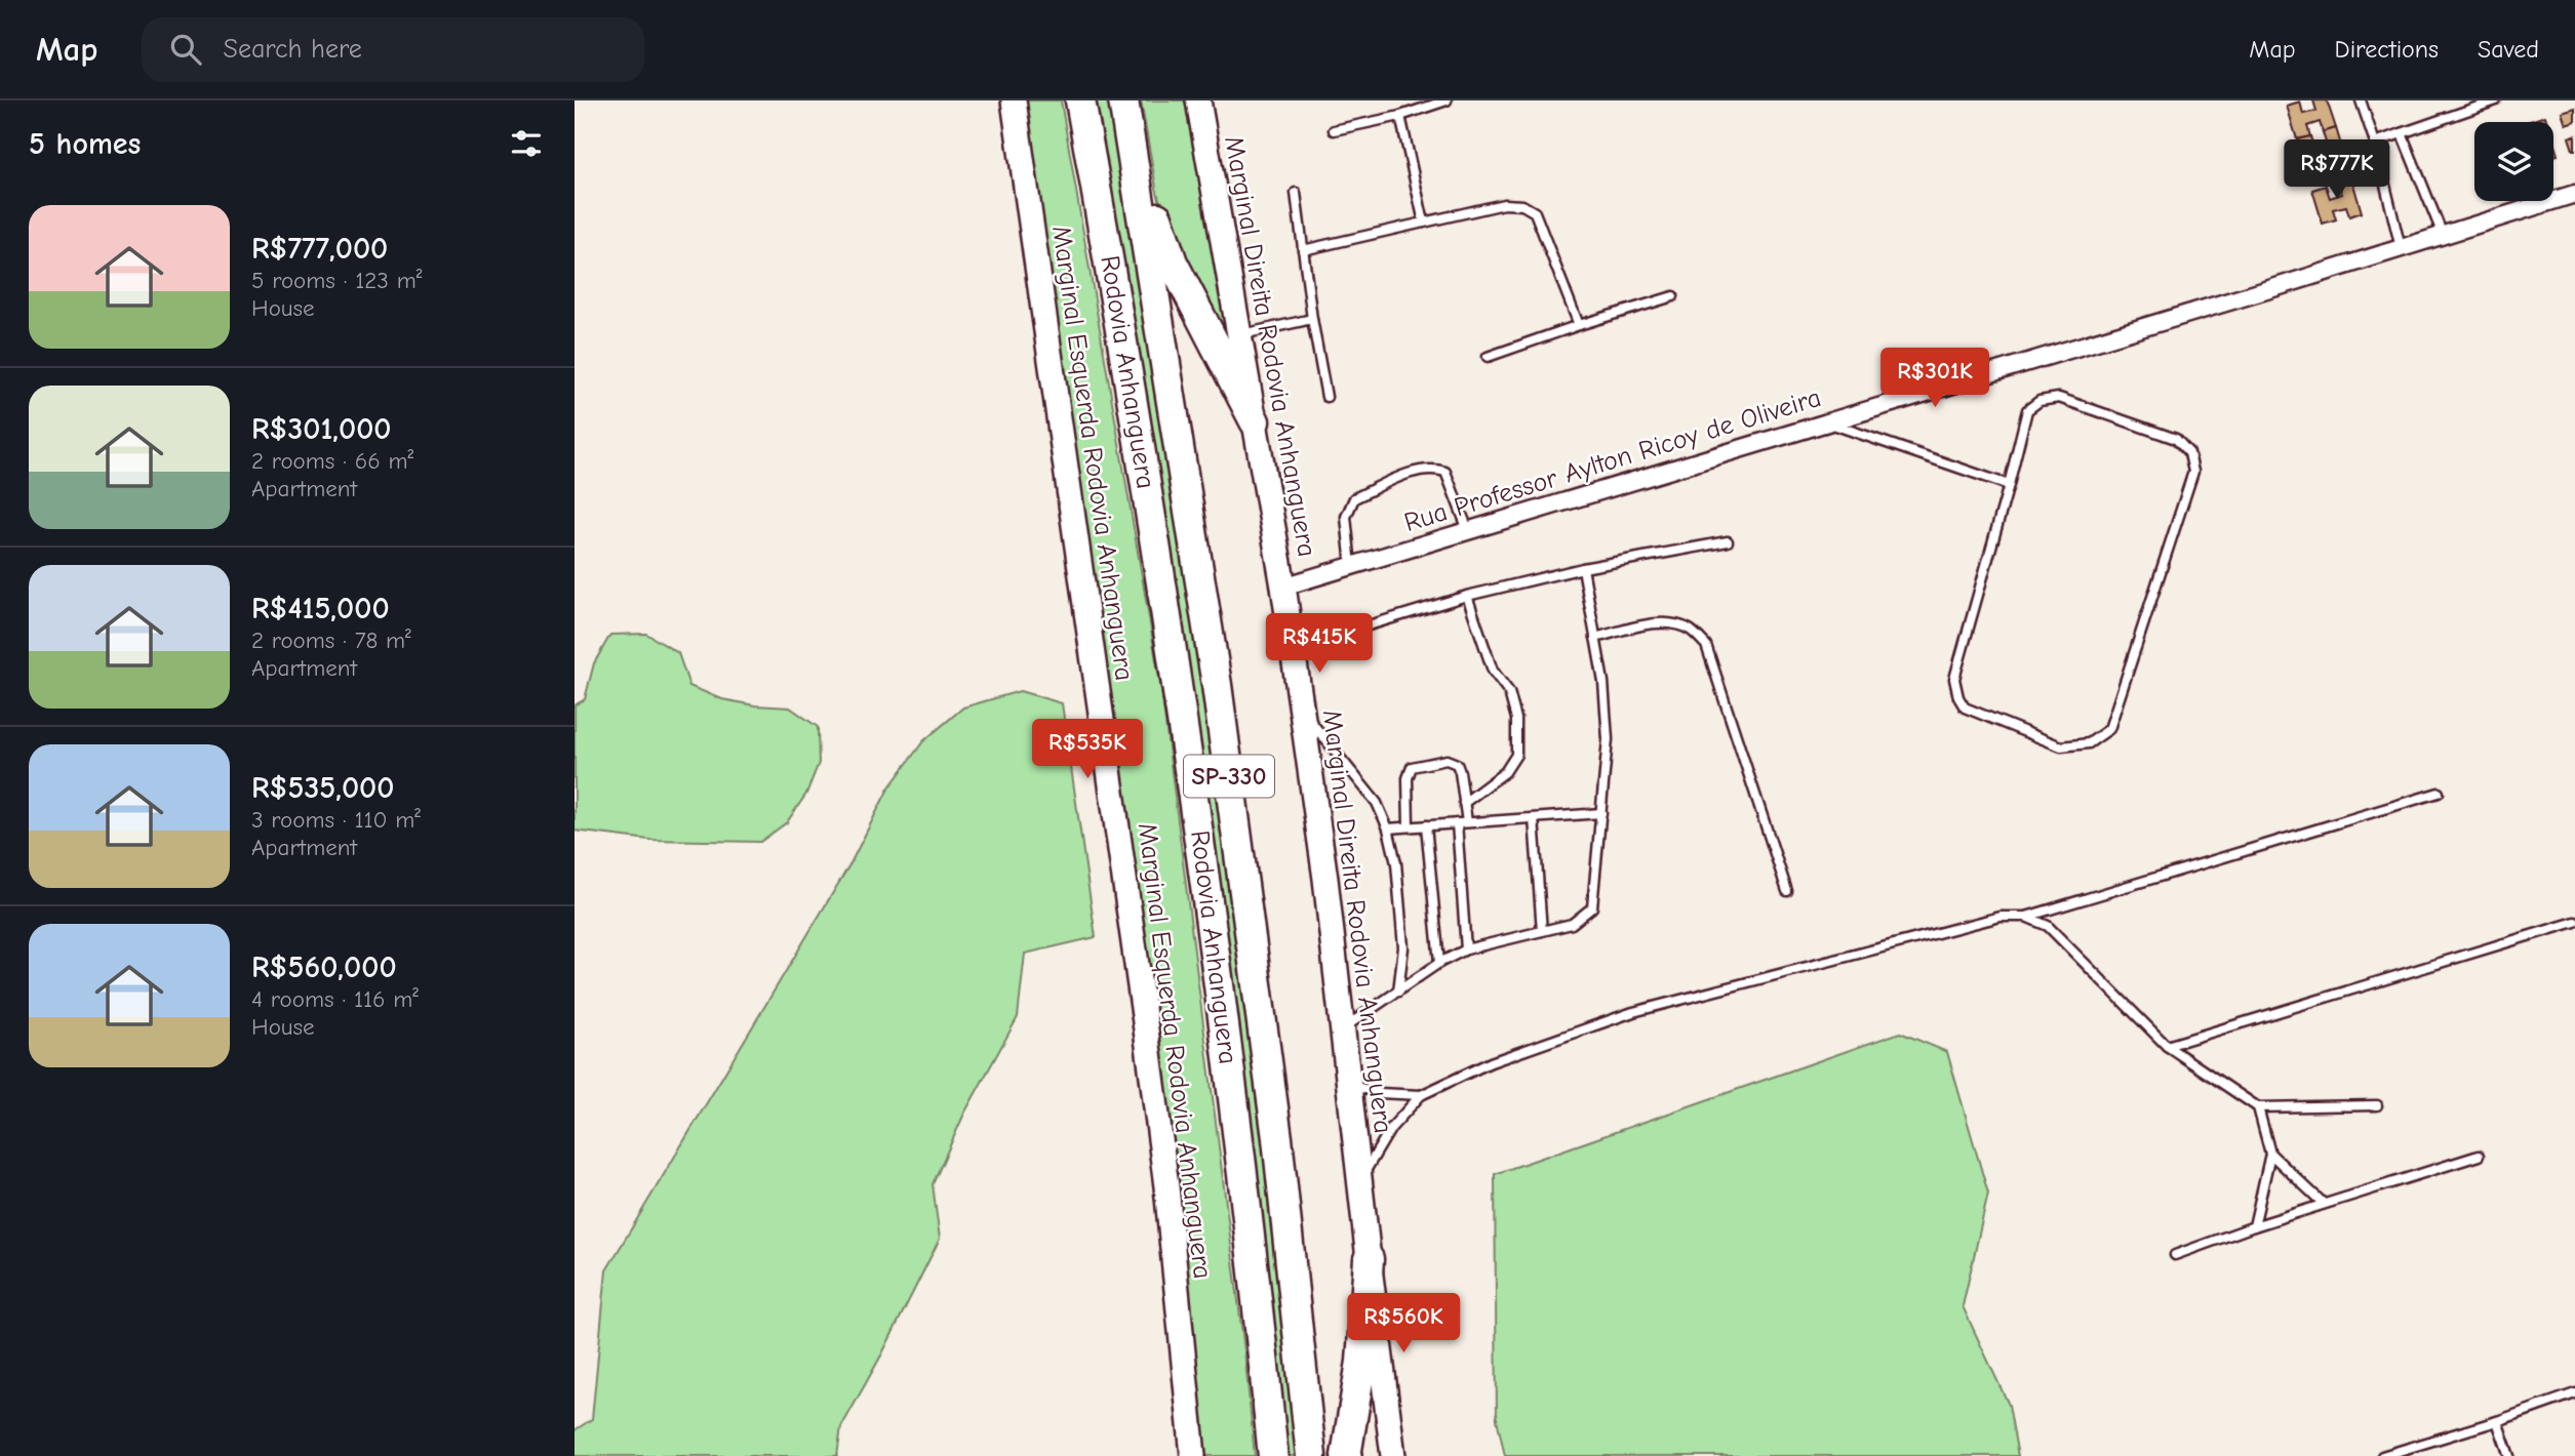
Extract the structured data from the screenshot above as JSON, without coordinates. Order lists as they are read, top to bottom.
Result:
{
  "streets": {
    "highway": ["Rodovia Anhanguera", "SP-330"],
    "street": ["Marginal Direita Rodovia Anhanguera", "Marginal Esquerda Rodovia Anhanguera", "Rua Professor Aylton Ricoy de Oliveira"]
  },
  "crossings": [
    ["Marginal Direita Rodovia Anhanguera", "Rua Professor Aylton Ricoy de Oliveira"]
  ],
  "page": {
    "header": "Map",
    "search": "Search here",
    "nav": ["Map", "Directions", "Saved"],
    "heading": "5 homes",
    "price": [
      "R$777K",
      "R$301K",
      "R$415K",
      "R$535K",
      "R$560K"
    ],
    "list": [
      {
        "name": "R$777,000",
        "note": "5 rooms · 123 m² · House"
      },
      {
        "name": "R$301,000",
        "note": "2 rooms · 66 m² · Apartment"
      },
      {
        "name": "R$415,000",
        "note": "2 rooms · 78 m² · Apartment"
      },
      {
        "name": "R$535,000",
        "note": "3 rooms · 110 m² · Apartment"
      },
      {
        "name": "R$560,000",
        "note": "4 rooms · 116 m² · House"
      }
    ]
  }
}
